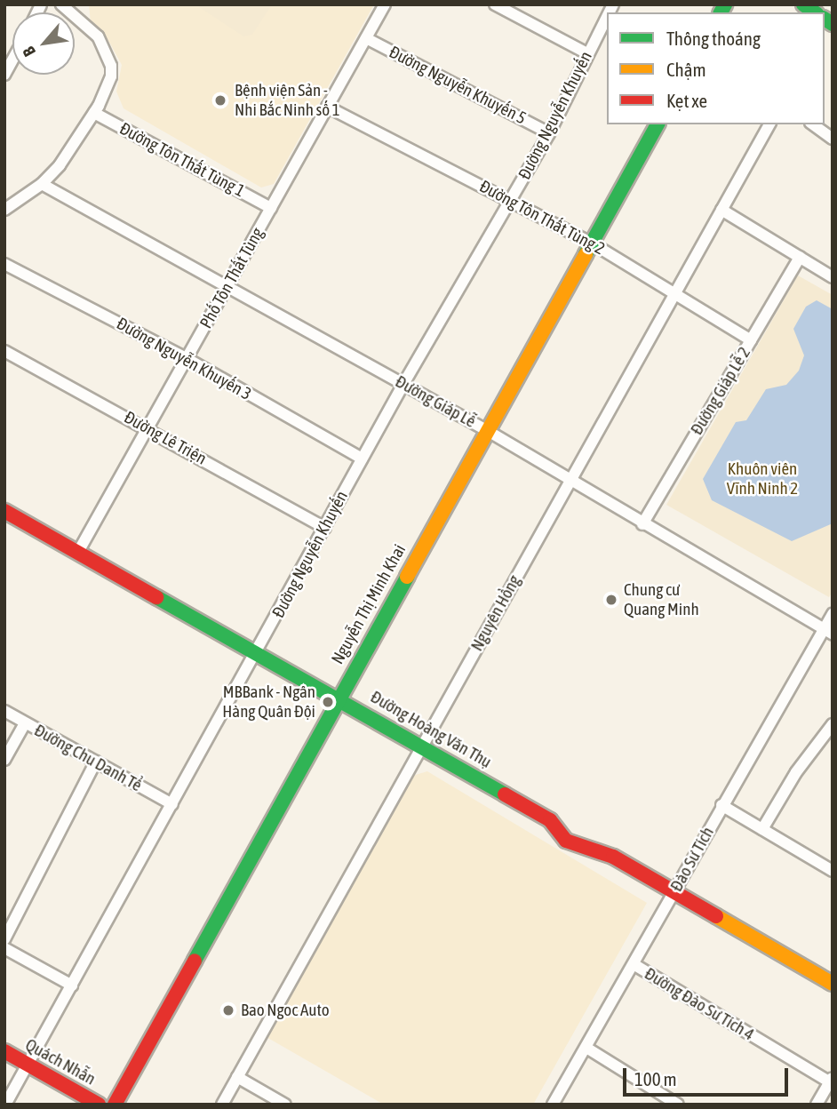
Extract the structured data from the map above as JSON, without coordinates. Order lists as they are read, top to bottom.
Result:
{
  "streets": {
    "main road": ["Nguyễn Thị Minh Khai", "Đường Hoàng Văn Thụ", "Quách Nhẫn"],
    "street": [
      "Đường Nguyễn Khuyến 5",
      "Đường Nguyễn Khuyến",
      "Đường Tôn Thất Tùng 1",
      "Đường Tôn Thất Tùng 2",
      "Phố Tôn Thất Tùng",
      "Đường Nguyễn Khuyến 3",
      "Đường Giáp Lễ 2",
      "Đường Giáp Lễ",
      "Đường Lê Triện",
      "Nguyên Hồng",
      "Đường Chu Danh Tể",
      "Đào Sư Tích",
      "Đường Đào Sư Tích 4"
    ]
  },
  "crossings": [
    ["Đường Nguyễn Khuyến 5", "Đường Nguyễn Khuyến"],
    ["Đường Nguyễn Khuyến 5", "Phố Tôn Thất Tùng"],
    ["Đường Nguyễn Khuyến", "Đường Tôn Thất Tùng 2"],
    ["Đường Nguyễn Khuyến", "Đường Nguyễn Khuyến 3"],
    ["Đường Nguyễn Khuyến", "Đường Giáp Lễ"],
    ["Đường Nguyễn Khuyến", "Đường Lê Triện"],
    ["Đường Nguyễn Khuyến", "Đường Hoàng Văn Thụ"],
    ["Đường Nguyễn Khuyến", "Đường Chu Danh Tể"],
    ["Đường Nguyễn Khuyến", "Quách Nhẫn"],
    ["Đường Tôn Thất Tùng 1", "Phố Tôn Thất Tùng"],
    ["Đường Tôn Thất Tùng 2", "Phố Tôn Thất Tùng"],
    ["Đường Tôn Thất Tùng 2", "Đường Giáp Lễ 2"],
    ["Đường Tôn Thất Tùng 2", "Nguyễn Thị Minh Khai"],
    ["Đường Tôn Thất Tùng 2", "Nguyên Hồng"],
    ["Phố Tôn Thất Tùng", "Đường Nguyễn Khuyến 3"],
    ["Phố Tôn Thất Tùng", "Đường Giáp Lễ"],
    ["Phố Tôn Thất Tùng", "Đường Lê Triện"],
    ["Phố Tôn Thất Tùng", "Đường Hoàng Văn Thụ"],
    ["Đường Giáp Lễ 2", "Đường Giáp Lễ"],
    ["Đường Giáp Lễ", "Nguyễn Thị Minh Khai"],
    ["Đường Giáp Lễ", "Nguyên Hồng"],
    ["Đường Giáp Lễ", "Đào Sư Tích"],
    ["Nguyễn Thị Minh Khai", "Đường Hoàng Văn Thụ"],
    ["Nguyên Hồng", "Đường Hoàng Văn Thụ"],
    ["Đường Hoàng Văn Thụ", "Đào Sư Tích"],
    ["Đào Sư Tích", "Đường Đào Sư Tích 4"]
  ],
  "parks": ["Khuôn viên Vĩnh Ninh 2"],
  "places": [
    "Bệnh viện Sản - Nhi Bắc Ninh số 1",
    "Chung cư Quang Minh",
    "MBBank - Ngân Hàng Quân Đội",
    "Bao Ngoc Auto"
  ],
  "legend": ["Thông thoáng", "Chậm", "Kẹt xe"],
  "scale_bar": "100 m",
  "north": "bottom left"
}
